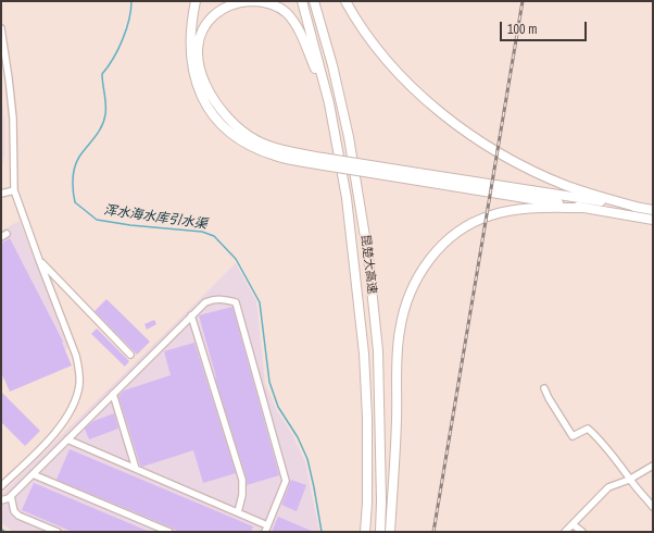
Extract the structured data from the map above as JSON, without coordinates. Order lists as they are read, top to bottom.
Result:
{
  "streets": {
    "highway": ["昆楚大高速"]
  },
  "water": ["浑水海水库引水渠"],
  "scale_bar": "100 m"
}
